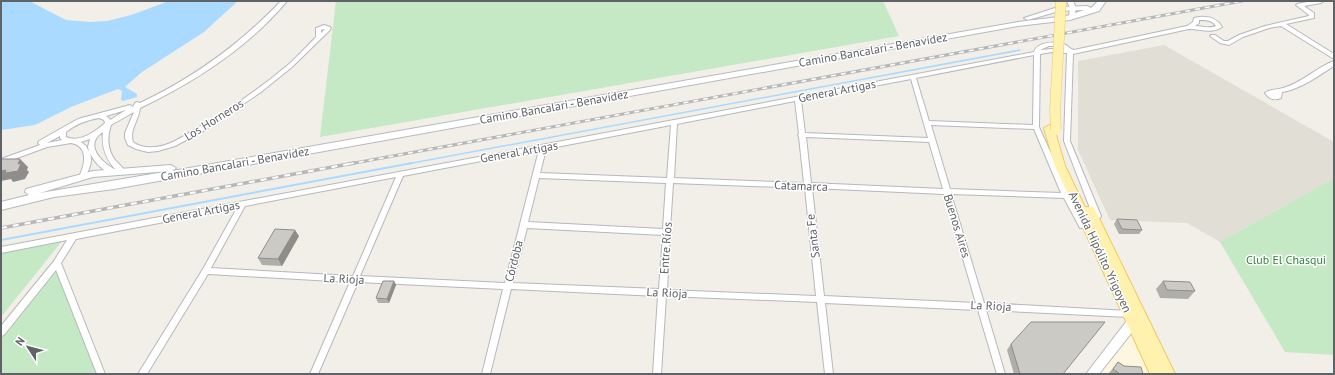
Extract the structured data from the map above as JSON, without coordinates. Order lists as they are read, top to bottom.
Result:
{
  "streets": {
    "main road": ["Camino Bancalari - Benavídez", "Avenida Hipólito Yrigoyen"],
    "street": [
      "General Artigas",
      "Los Horneros",
      "Catamarca",
      "Buenos Aires",
      "Santa Fe",
      "Entre Ríos",
      "Córdoba",
      "La Rioja"
    ]
  },
  "crossings": [
    ["General Artigas", "Buenos Aires"],
    ["General Artigas", "Santa Fe"],
    ["General Artigas", "Entre Ríos"],
    ["General Artigas", "Córdoba"],
    ["Catamarca", "Buenos Aires"],
    ["Catamarca", "Santa Fe"],
    ["Catamarca", "Entre Ríos"],
    ["Catamarca", "Córdoba"],
    ["Buenos Aires", "La Rioja"],
    ["Santa Fe", "La Rioja"],
    ["Entre Ríos", "La Rioja"],
    ["Avenida Hipólito Yrigoyen", "La Rioja"],
    ["Córdoba", "La Rioja"]
  ],
  "parks": ["Club El Chasqui"],
  "north": "top left"
}
